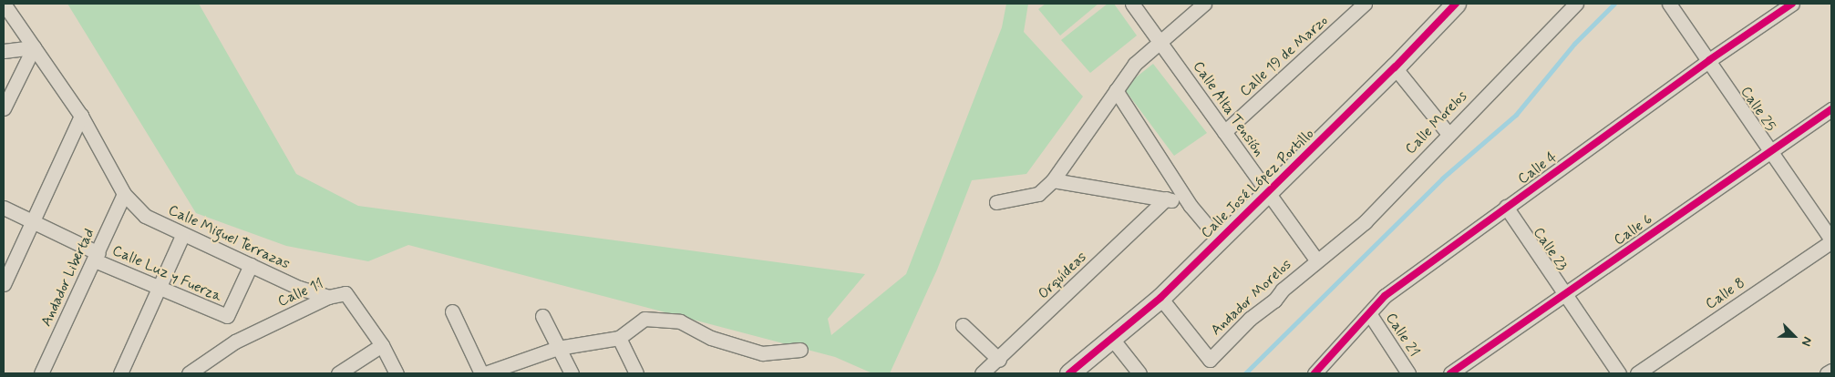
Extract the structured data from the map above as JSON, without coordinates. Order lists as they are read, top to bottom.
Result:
{
  "streets": {
    "street": [
      "Calle 19 de Marzo",
      "Calle Alta Tensión",
      "Calle 25",
      "Calle Morelos",
      "Calle 4",
      "Calle José López Portillo",
      "Calle 6",
      "Calle Miguel Terrazas",
      "Calle 23",
      "Calle Luz y Fuerza",
      "Orquídeas",
      "Andador Libertad",
      "Calle 11",
      "Calle 8",
      "Andador Morelos",
      "Calle 21"
    ]
  },
  "crossings": [
    ["Calle 19 de Marzo", "Calle Alta Tensión"],
    ["Calle Alta Tensión", "Calle Morelos"],
    ["Calle Alta Tensión", "Calle José López Portillo"],
    ["Calle Alta Tensión", "Andador Morelos"],
    ["Calle 25", "Calle 4"],
    ["Calle 25", "Calle 6"],
    ["Calle 25", "Calle 8"],
    ["Calle Morelos", "Andador Morelos"],
    ["Calle 4", "Calle 23"],
    ["Calle 4", "Calle 21"],
    ["Calle José López Portillo", "Andador Morelos"],
    ["Calle 6", "Calle 23"],
    ["Calle Miguel Terrazas", "Calle Luz y Fuerza"],
    ["Calle Miguel Terrazas", "Andador Libertad"],
    ["Calle Miguel Terrazas", "Calle 11"],
    ["Calle Luz y Fuerza", "Andador Libertad"]
  ],
  "north": "bottom right"
}
